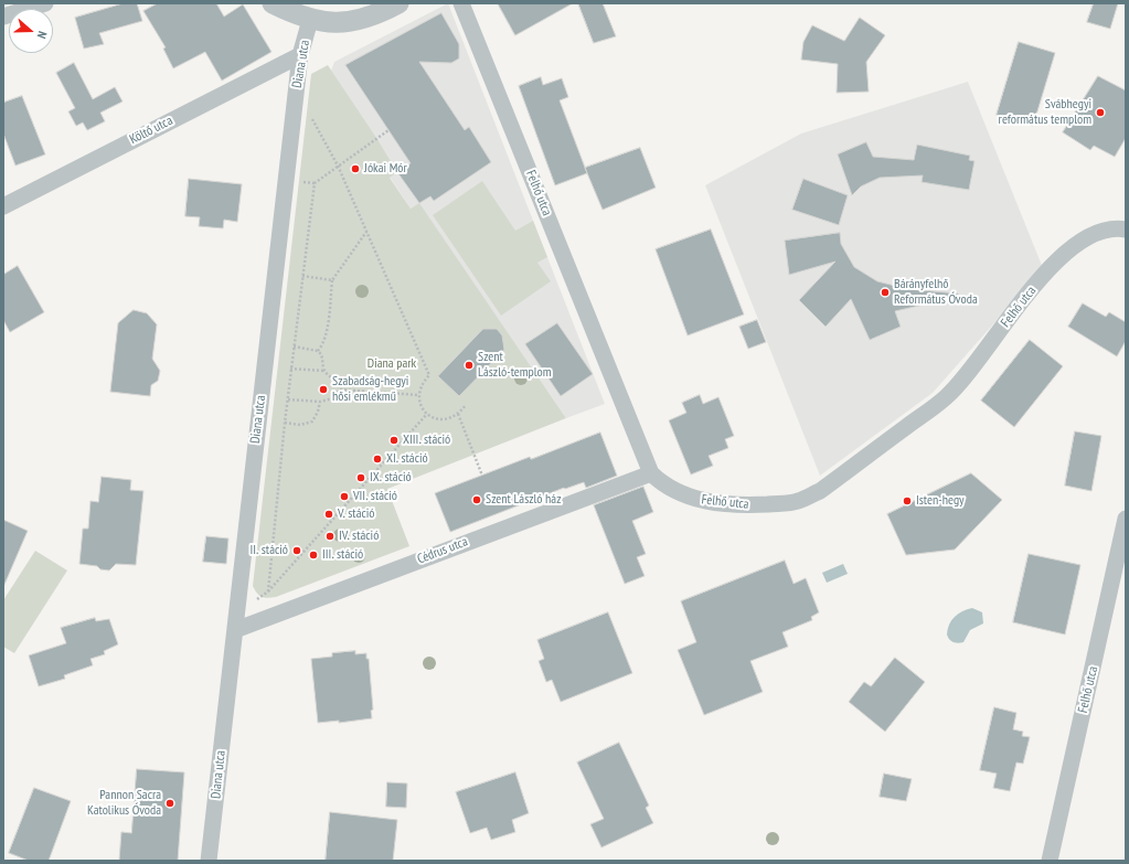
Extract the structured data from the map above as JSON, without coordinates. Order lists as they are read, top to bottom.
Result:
{
  "streets": {
    "street": [
      "Diana utca",
      "Költő utca",
      "Felhő utca",
      "Cédrus utca"
    ]
  },
  "crossings": [
    ["Diana utca", "Költő utca"],
    ["Diana utca", "Cédrus utca"],
    ["Felhő utca", "Cédrus utca"]
  ],
  "parks": ["Diana park"],
  "places": [
    "Svábhegyi református templom",
    "Jókai Mór",
    "Bárányfelhő Református Óvoda",
    "Szent László-templom",
    "Szabadság-hegyi hősi emlékmű",
    "XIII. stáció",
    "XI. stáció",
    "IX. stáció",
    "VII. stáció",
    "Szent László ház",
    "Isten-hegy",
    "V. stáció",
    "IV. stáció",
    "II. stáció",
    "III. stáció",
    "Pannon Sacra Katolikus Óvoda"
  ],
  "north": "right"
}
